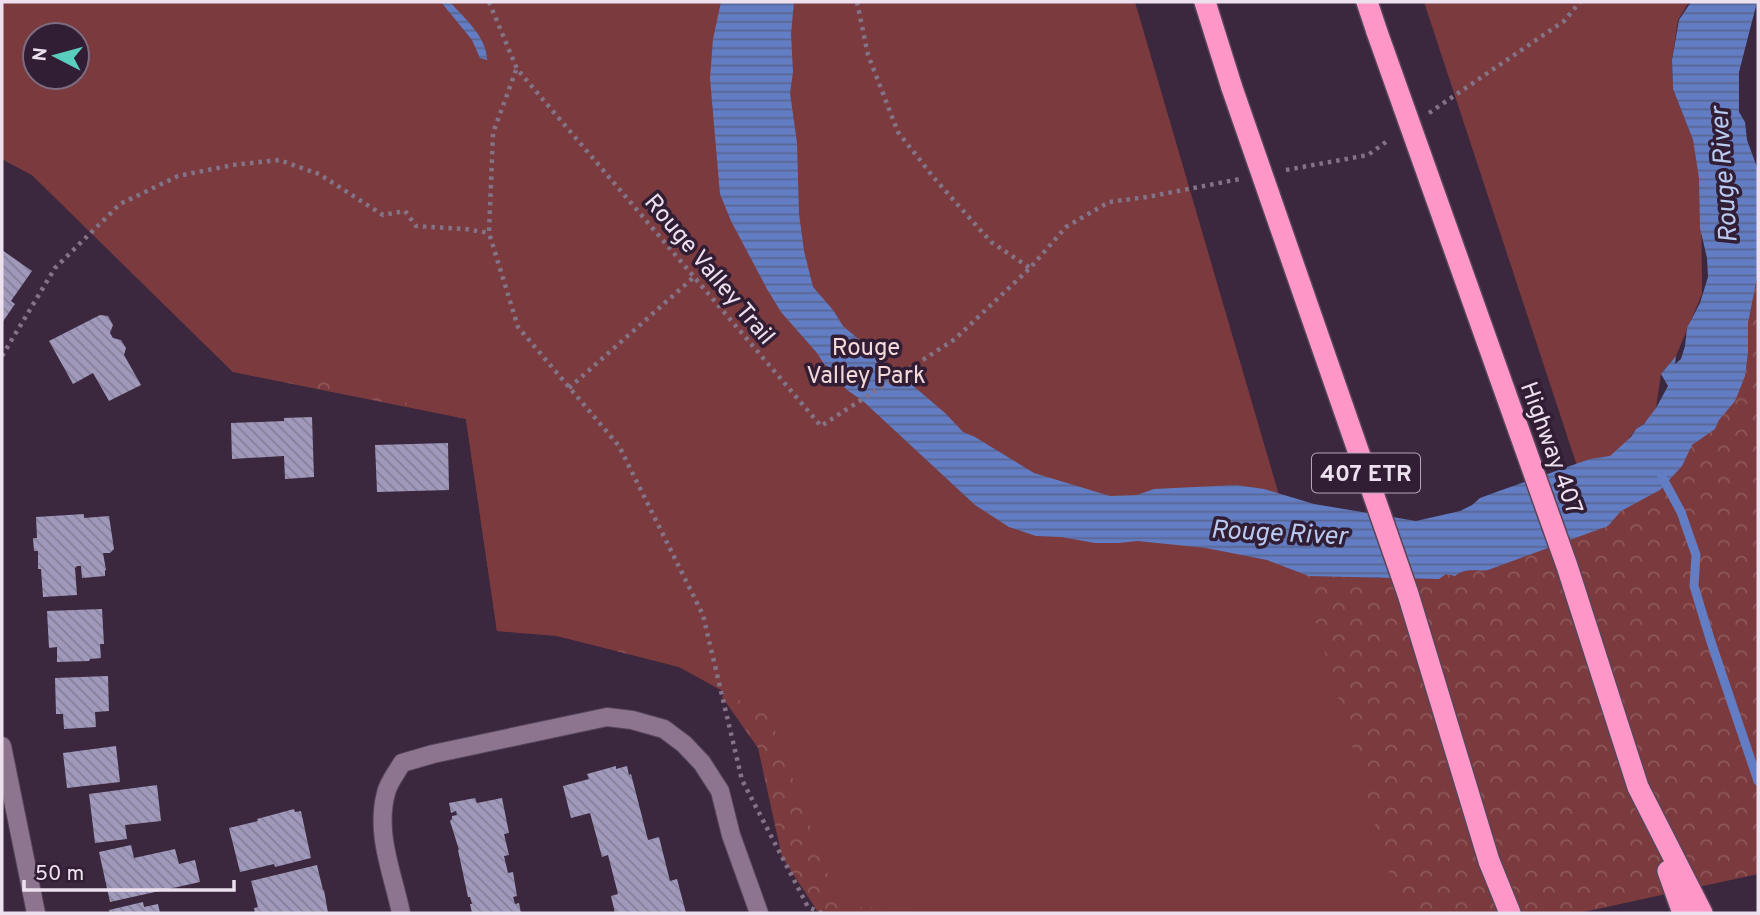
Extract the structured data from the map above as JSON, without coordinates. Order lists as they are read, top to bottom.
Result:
{
  "streets": {
    "highway": ["Highway 407", "407 ETR"],
    "path": ["Rouge Valley Trail"]
  },
  "water": ["Rouge River"],
  "parks": ["Rouge Valley Park"],
  "scale_bar": "50 m",
  "north": "left"
}
